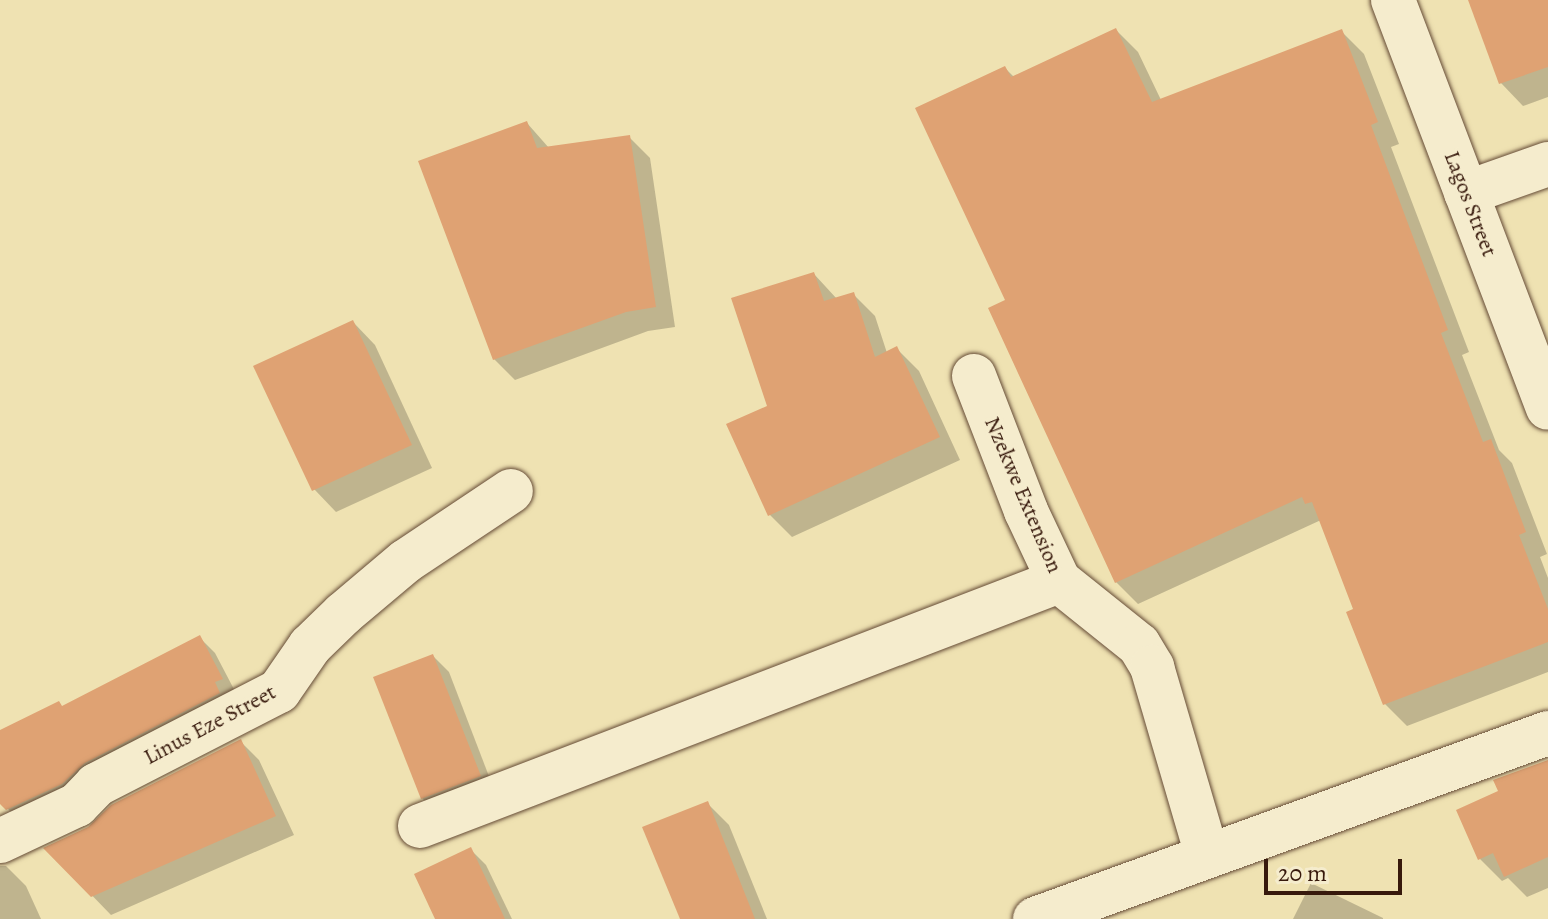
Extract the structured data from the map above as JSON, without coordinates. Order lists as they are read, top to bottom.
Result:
{
  "streets": {
    "street": ["Lagos Street", "Nzekwe Extension", "Linus Eze Street"]
  },
  "scale_bar": "20 m"
}
